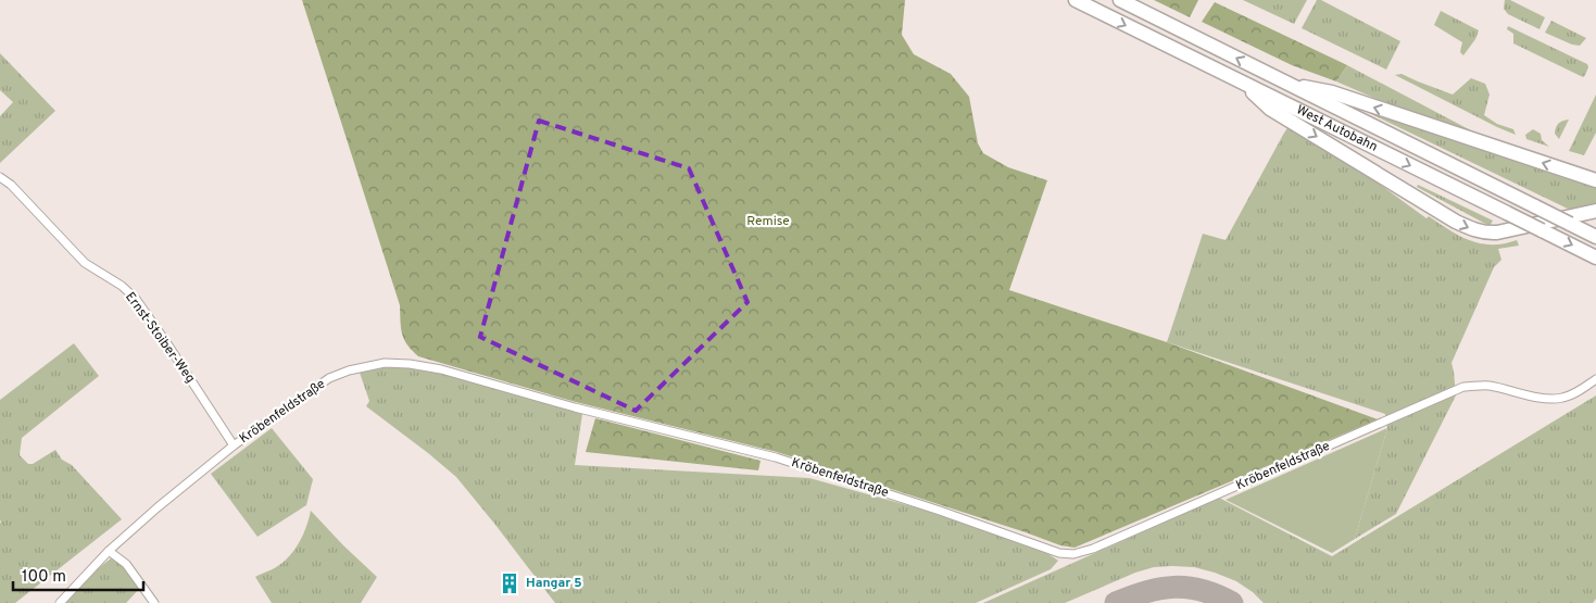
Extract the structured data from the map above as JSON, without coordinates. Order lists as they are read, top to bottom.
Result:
{
  "streets": {
    "highway": ["West Autobahn"],
    "street": ["Ernst-Stoiber-Weg", "Kröbenfeldstraße"]
  },
  "crossings": [
    ["Ernst-Stoiber-Weg", "Kröbenfeldstraße"]
  ],
  "parks": ["Remise"],
  "places": {
    "building": ["Hangar 5"]
  },
  "scale_bar": "100 m"
}
